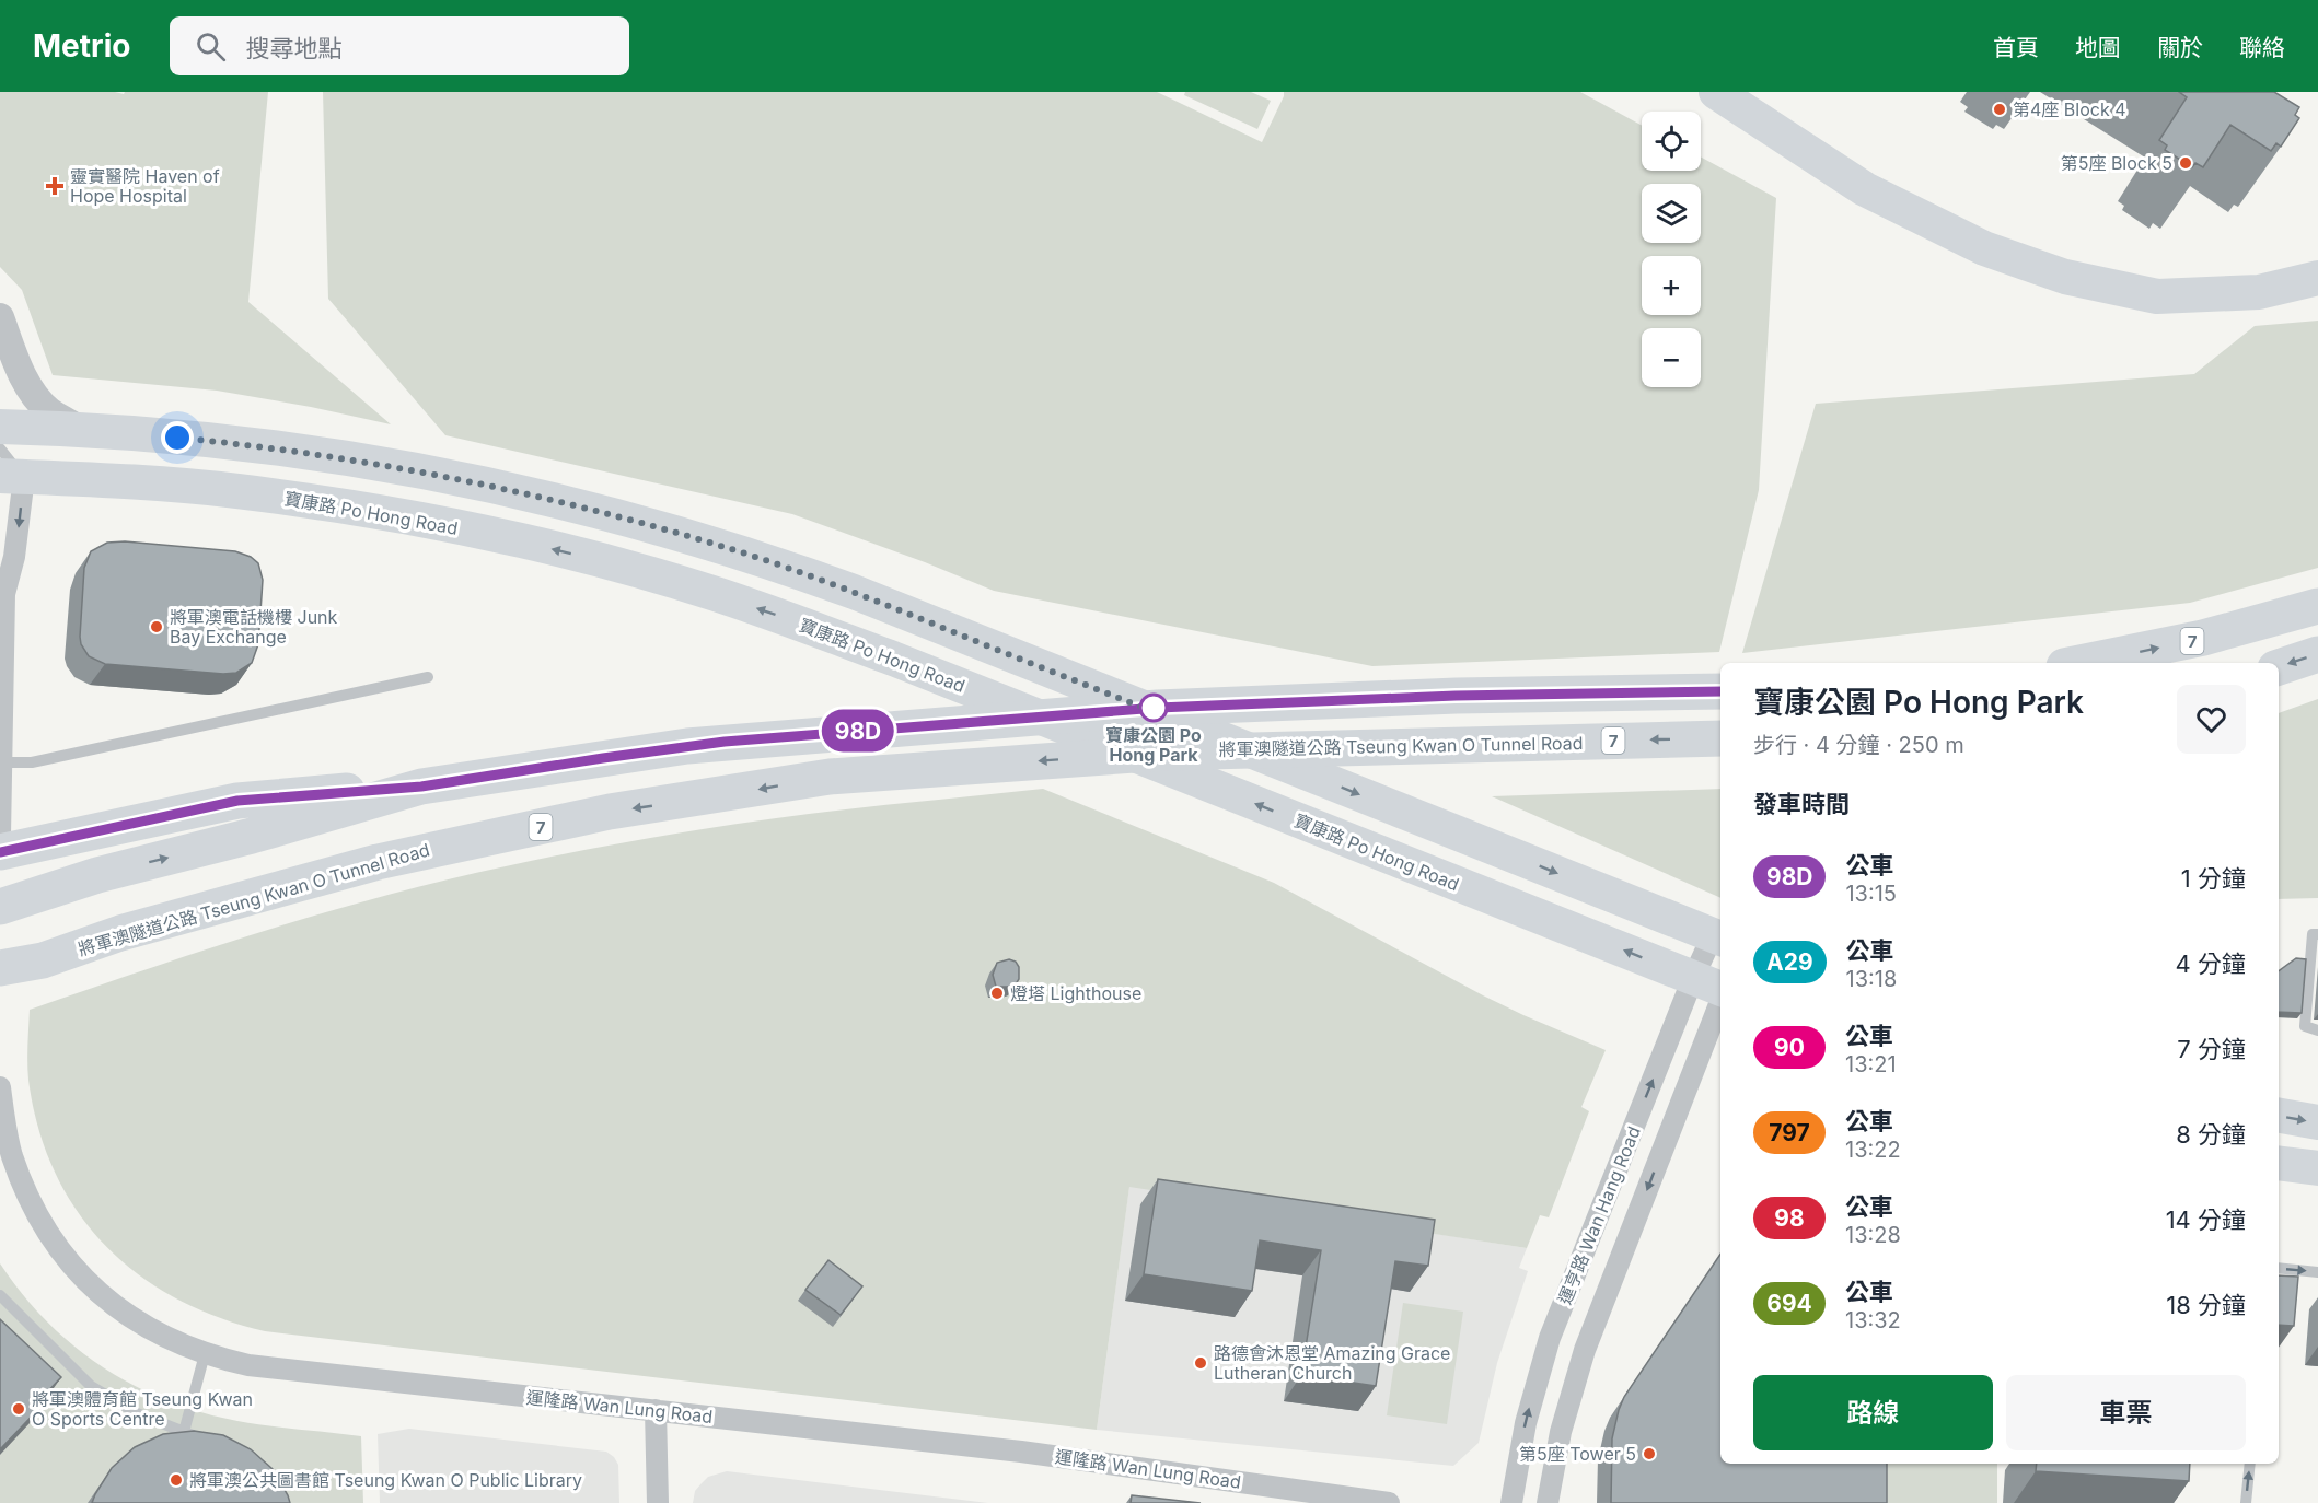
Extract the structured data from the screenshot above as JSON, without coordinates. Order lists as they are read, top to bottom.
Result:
{
  "streets": {
    "highway": ["7", "將軍澳隧道公路 Tseung Kwan O Tunnel Road"],
    "main road": ["寶康路 Po Hong Road"],
    "street": ["運亨路 Wan Hang Road", "運隆路 Wan Lung Road"]
  },
  "crossings": [
    ["寶康路 Po Hong Road", "運亨路 Wan Hang Road"]
  ],
  "places": {
    "other": [
      "第4座 Block 4",
      "第5座 Block 5",
      "將軍澳電話機樓 Junk Bay Exchange",
      "寶康公園 Po Hong Park",
      "燈塔 Lighthouse",
      "路德會沐恩堂 Amazing Grace Lutheran Church",
      "將軍澳體育館 Tseung Kwan O Sports Centre",
      "第5座 Tower 5",
      "將軍澳公共圖書館 Tseung Kwan O Public Library"
    ],
    "health": ["靈實醫院 Haven of Hope Hospital"]
  },
  "lines": ["bus line 98D"],
  "page": {
    "header": "Metrio",
    "search": "搜尋地點",
    "nav": [
      "首頁",
      "地圖",
      "關於",
      "聯絡"
    ],
    "on_map": "98D",
    "map_buttons": ["+", "−"],
    "heading": [
      ["寶康公園 Po Hong Park", "步行 · 4 分鐘 · 250 m"],
      "發車時間"
    ],
    "list": [
      {
        "mark": "98D",
        "name": "公車",
        "note": "13:15",
        "value": "1 分鐘"
      },
      {
        "mark": "A29",
        "name": "公車",
        "note": "13:18",
        "value": "4 分鐘"
      },
      {
        "mark": "90",
        "name": "公車",
        "note": "13:21",
        "value": "7 分鐘"
      },
      {
        "mark": "797",
        "name": "公車",
        "note": "13:22",
        "value": "8 分鐘"
      },
      {
        "mark": "98",
        "name": "公車",
        "note": "13:28",
        "value": "14 分鐘"
      },
      {
        "mark": "694",
        "name": "公車",
        "note": "13:32",
        "value": "18 分鐘"
      }
    ],
    "buttons": ["路線", "車票"]
  }
}
